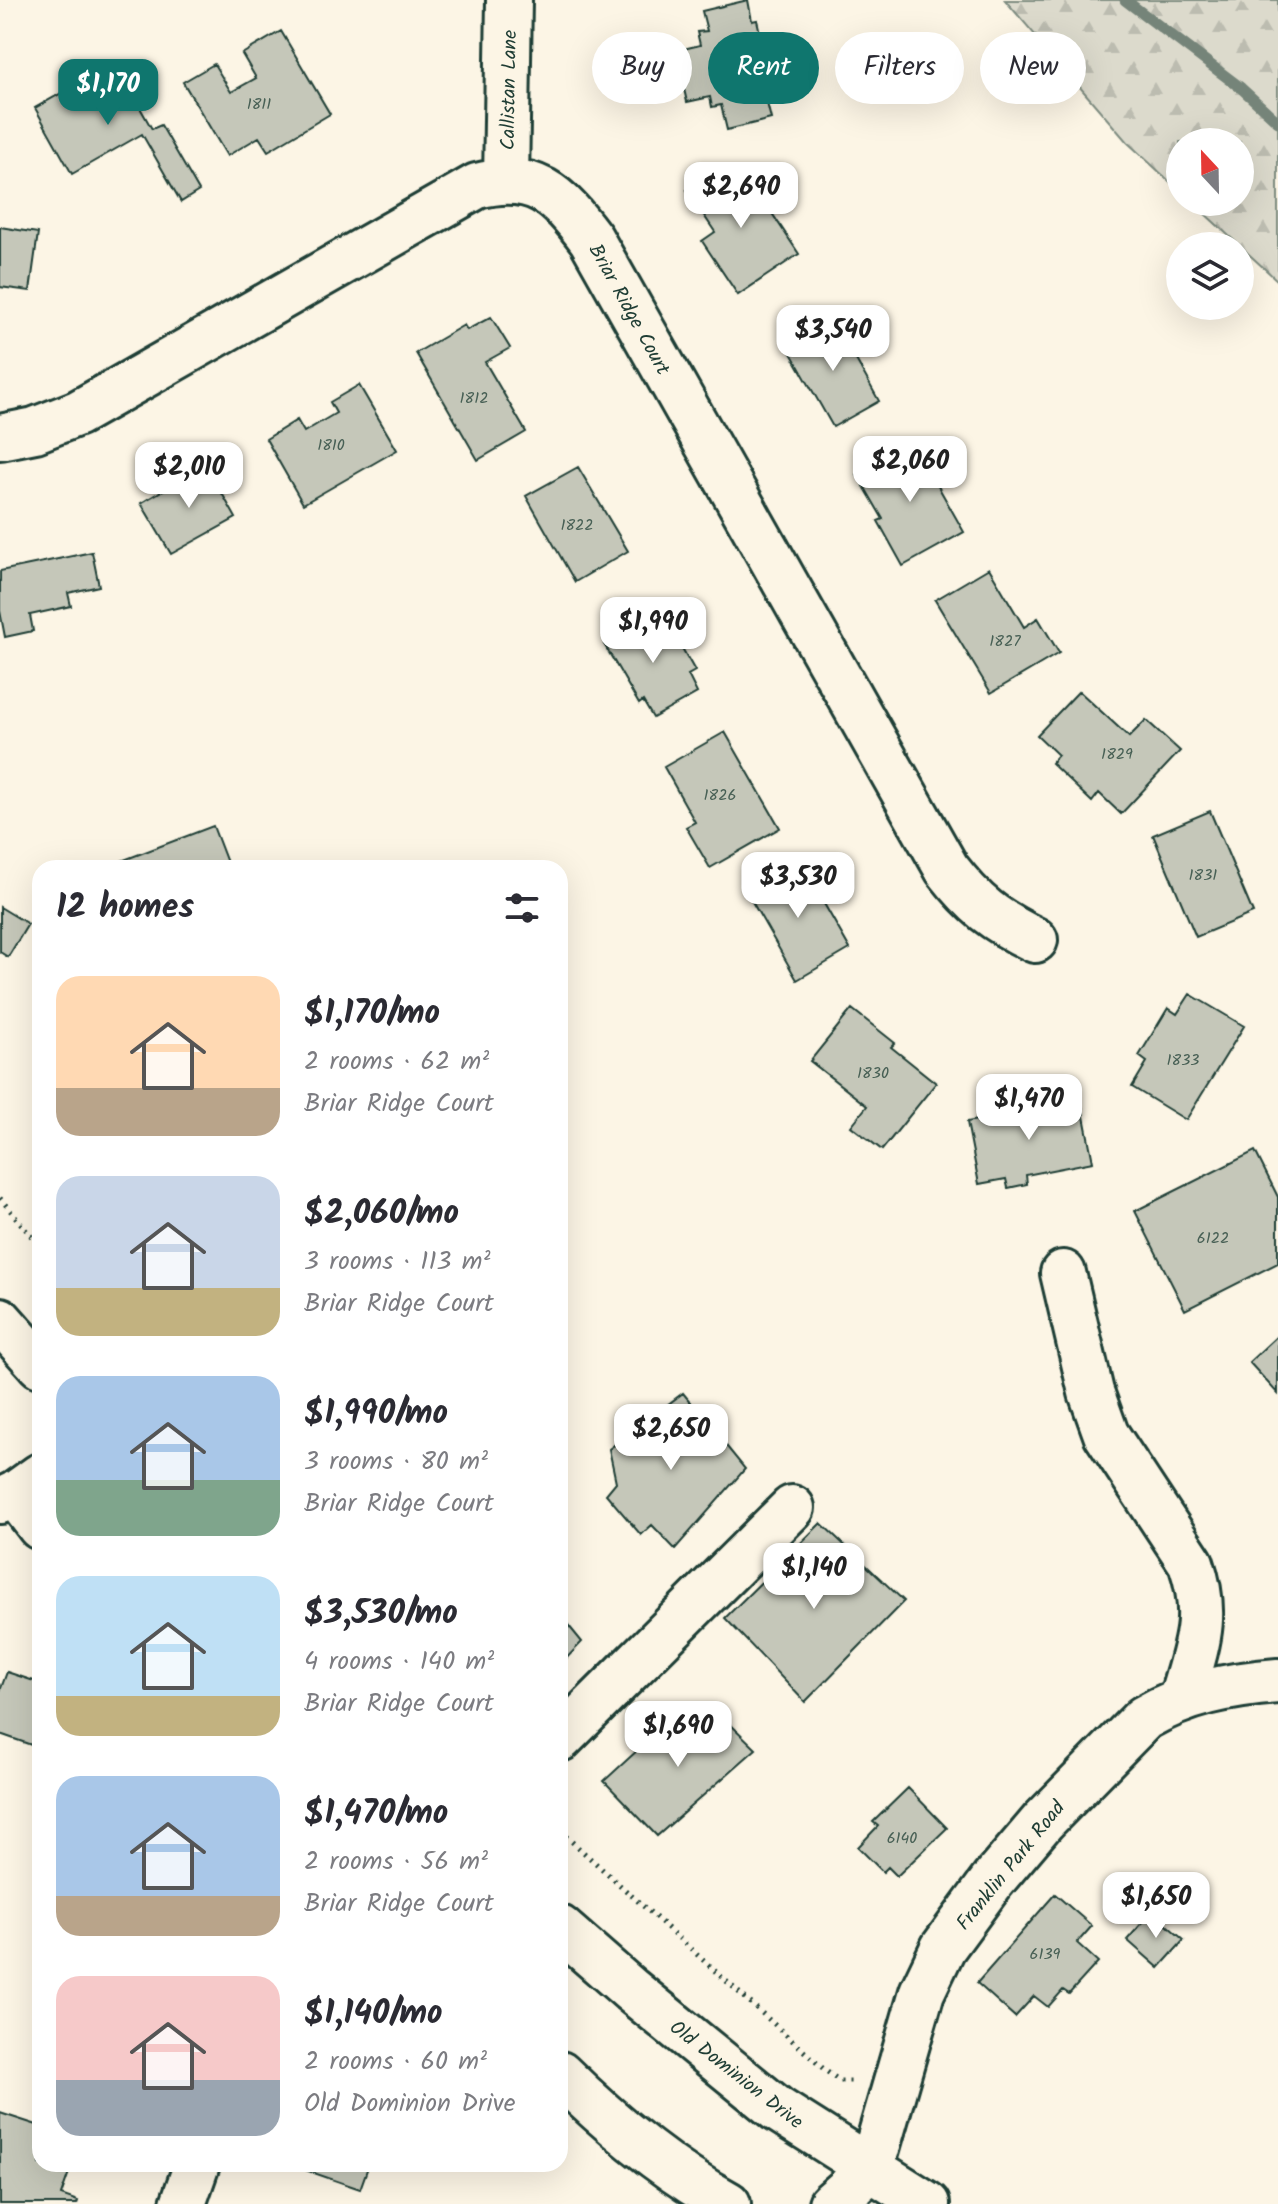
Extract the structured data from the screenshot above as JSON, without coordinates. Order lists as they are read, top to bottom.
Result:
{
  "streets": {
    "street": [
      "Callistan Lane",
      "Briar Ridge Court",
      "Franklin Park Road",
      "Old Dominion Drive"
    ]
  },
  "crossings": [
    ["Callistan Lane", "Briar Ridge Court"],
    ["Franklin Park Road", "Old Dominion Drive"]
  ],
  "house_numbers": [
    "1811",
    "1812",
    "1810",
    "1822",
    "1827",
    "1829",
    "1826",
    "1831",
    "1833",
    "1830",
    "6122",
    "6140",
    "6139"
  ],
  "north": "top",
  "page": {
    "chip": [
      "Buy",
      "Rent",
      "Filters",
      "New"
    ],
    "price": [
      "$1,170",
      "$2,690",
      "$3,540",
      "$2,060",
      "$2,010",
      "$1,990",
      "$3,530",
      "$1,470",
      "$2,650",
      "$1,140",
      "$1,690",
      "$1,650"
    ],
    "heading": "12 homes",
    "list": [
      {
        "name": "$1,170/mo",
        "note": "2 rooms · 62 m² · Briar Ridge Court"
      },
      {
        "name": "$2,060/mo",
        "note": "3 rooms · 113 m² · Briar Ridge Court"
      },
      {
        "name": "$1,990/mo",
        "note": "3 rooms · 80 m² · Briar Ridge Court"
      },
      {
        "name": "$3,530/mo",
        "note": "4 rooms · 140 m² · Briar Ridge Court"
      },
      {
        "name": "$1,470/mo",
        "note": "2 rooms · 56 m² · Briar Ridge Court"
      },
      {
        "name": "$1,140/mo",
        "note": "2 rooms · 60 m² · Old Dominion Drive"
      }
    ]
  }
}
